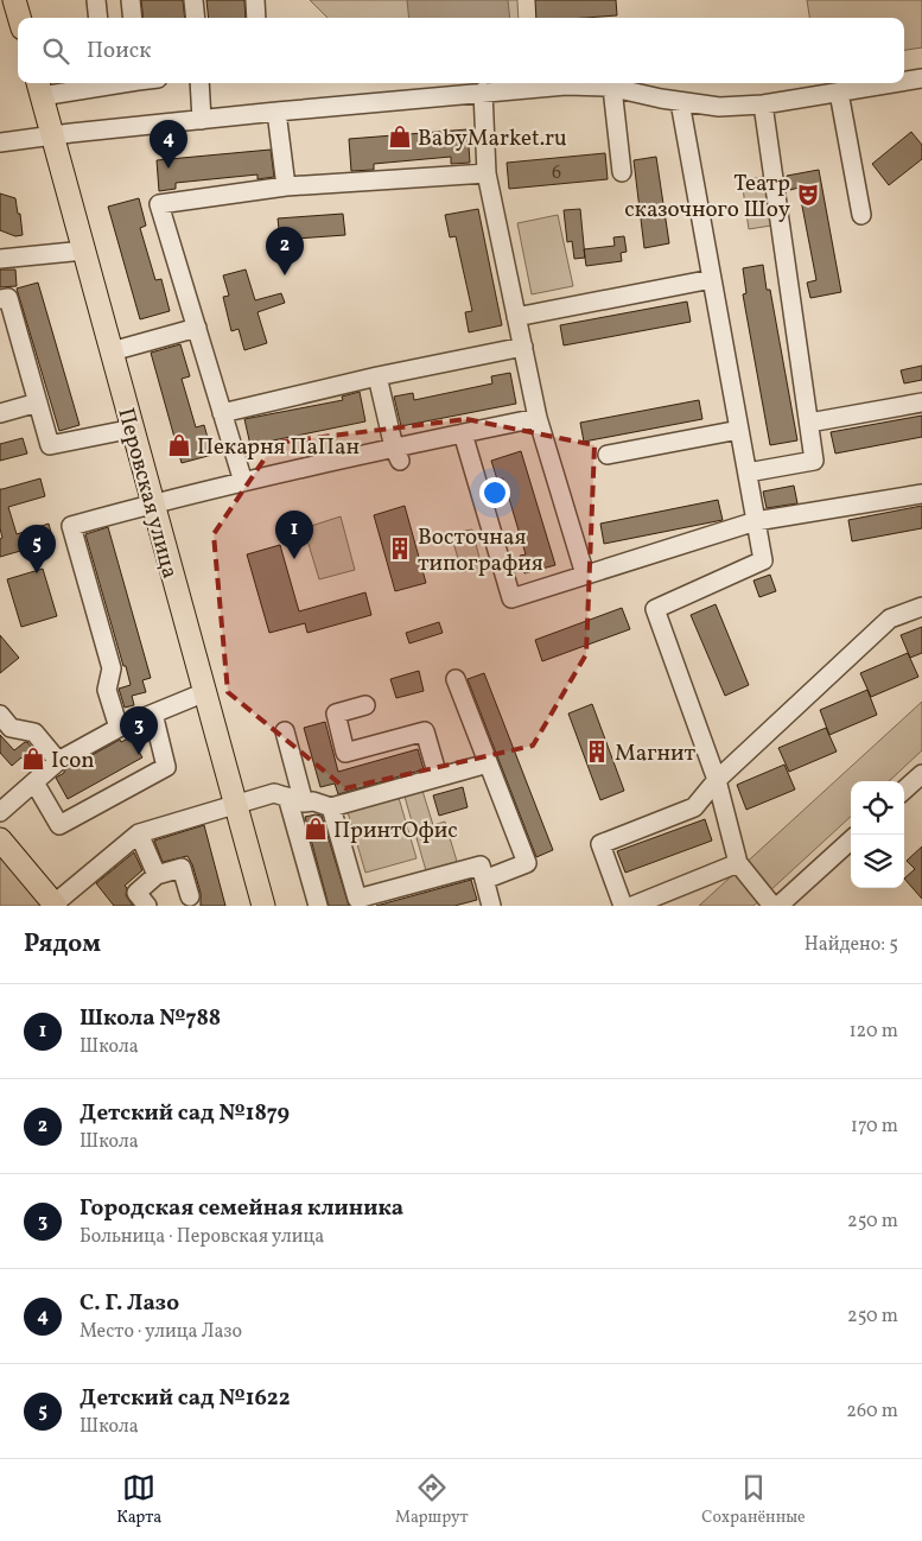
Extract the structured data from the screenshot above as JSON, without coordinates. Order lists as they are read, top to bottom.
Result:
{
  "streets": {
    "main road": ["Перовская улица"]
  },
  "places": {
    "shop": [
      "BabyMarket.ru",
      "Пекарня ПаПан",
      "Icon",
      "ПринтОфис"
    ],
    "theatre": ["Театр сказочного Шоу"],
    "building": ["Восточная типография", "Магнит"]
  },
  "house_numbers": ["6"],
  "page": {
    "search": "Поиск",
    "pins": [
      "4",
      "2",
      "1",
      "5",
      "3"
    ],
    "heading": ["Рядом", "Найдено: 5"],
    "list": [
      {
        "mark": "1",
        "name": "Школа №788",
        "note": "Школа",
        "value": "120 m"
      },
      {
        "mark": "2",
        "name": "Детский сад №1879",
        "note": "Школа",
        "value": "170 m"
      },
      {
        "mark": "3",
        "name": "Городская семейная клиника",
        "note": "Больница · Перовская улица",
        "value": "250 m"
      },
      {
        "mark": "4",
        "name": "С. Г. Лазо",
        "note": "Место · улица Лазо",
        "value": "250 m"
      },
      {
        "mark": "5",
        "name": "Детский сад №1622",
        "note": "Школа",
        "value": "260 m"
      }
    ],
    "nav": ["Карта", "Маршрут", "Сохранённые"]
  }
}
